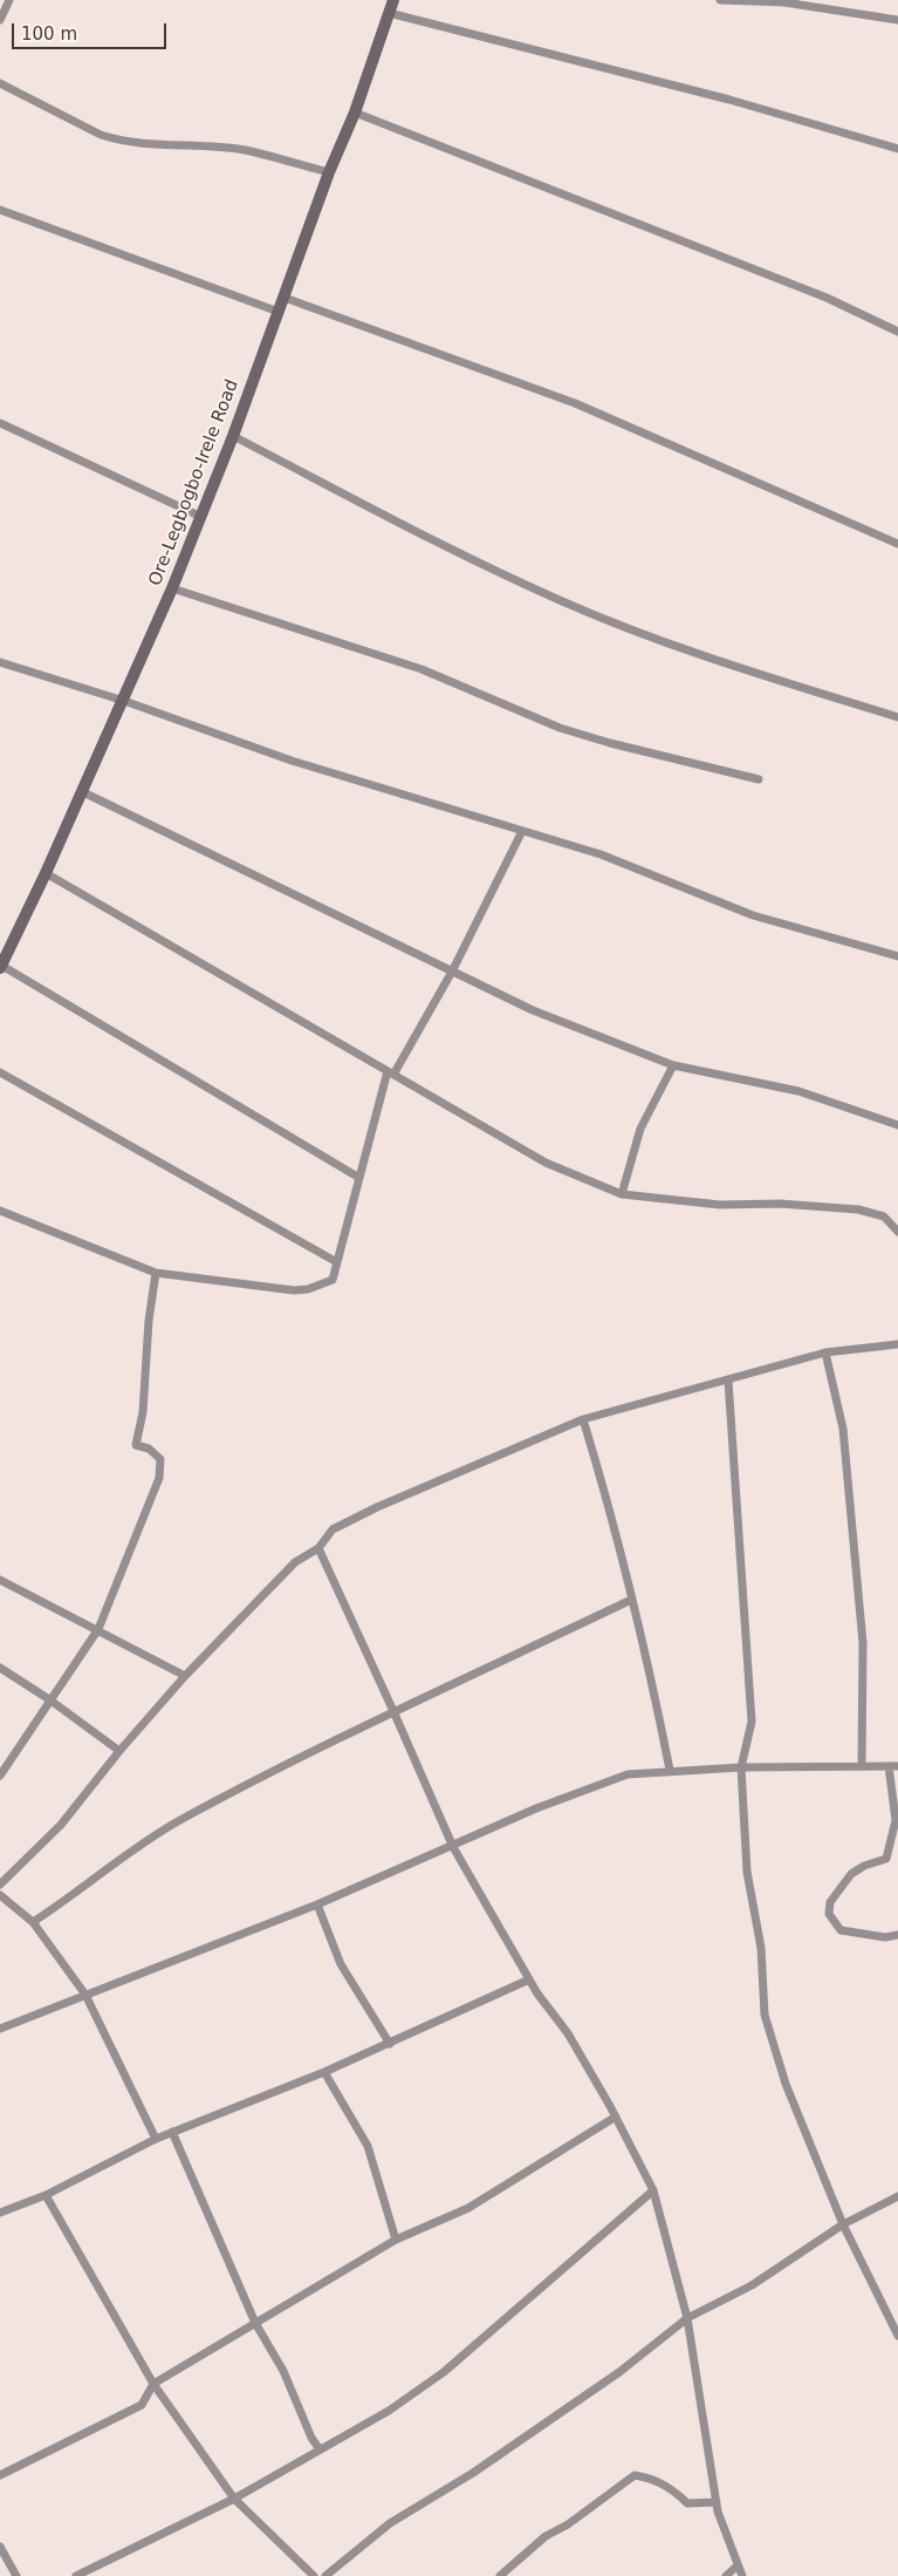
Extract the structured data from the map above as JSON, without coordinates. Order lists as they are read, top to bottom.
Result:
{
  "streets": {
    "main road": ["Ore-Legbogbo-Irele Road"]
  },
  "scale_bar": "100 m"
}
